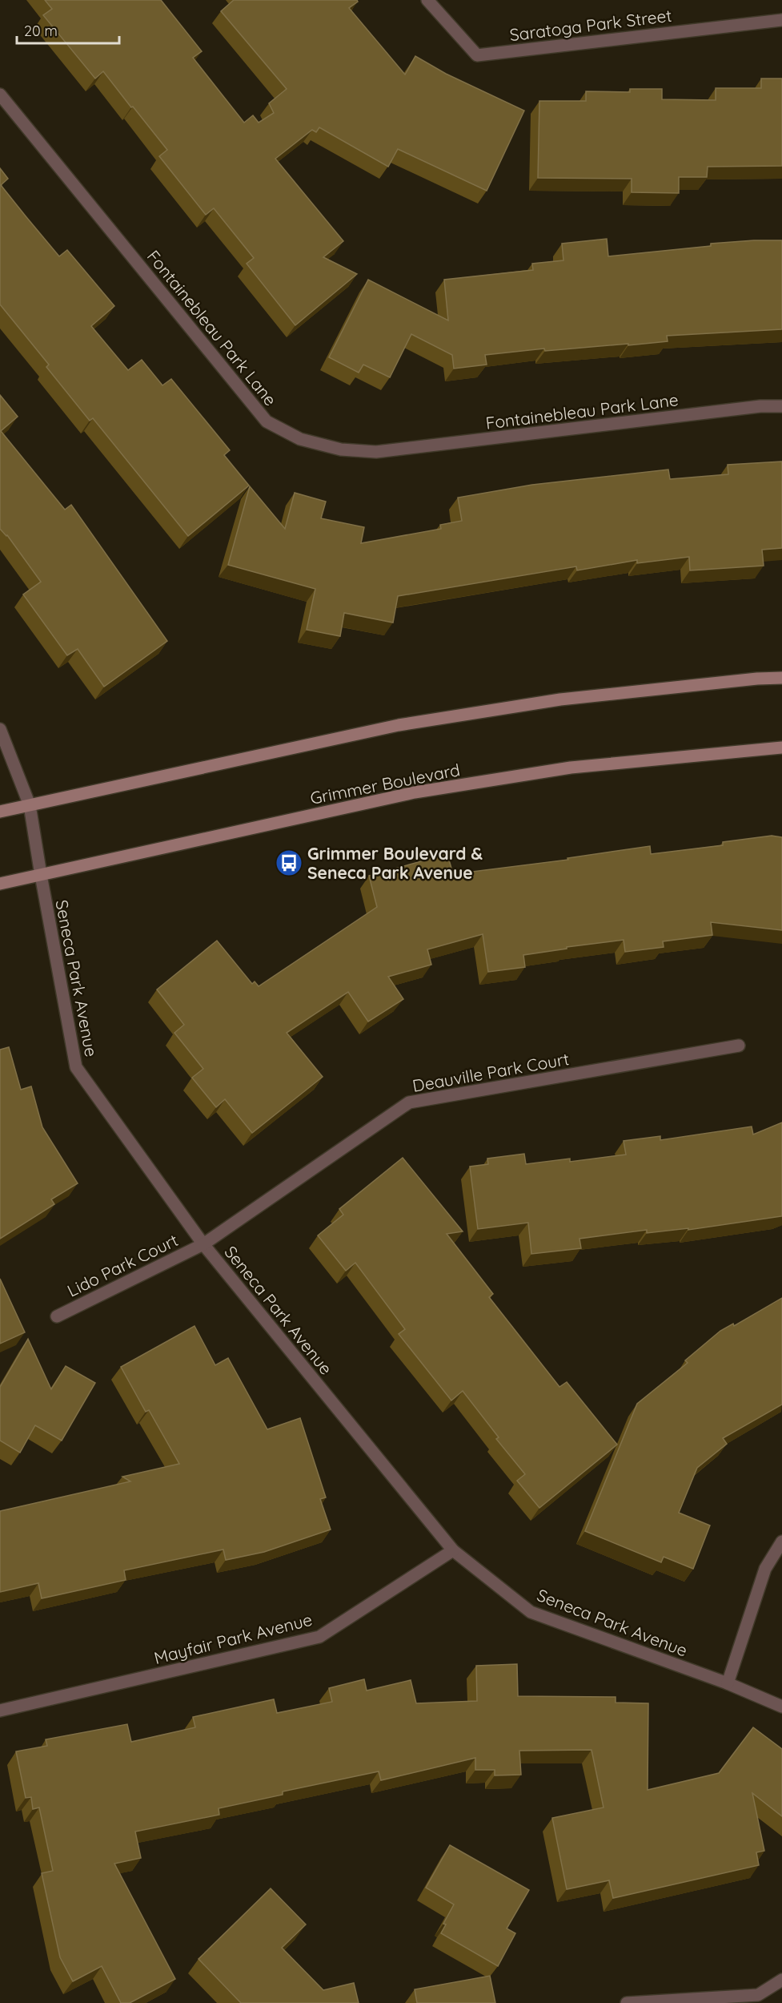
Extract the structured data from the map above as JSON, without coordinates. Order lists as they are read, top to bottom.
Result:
{
  "streets": {
    "main road": ["Grimmer Boulevard"],
    "street": [
      "Saratoga Park Street",
      "Fontainebleau Park Lane",
      "Seneca Park Avenue",
      "Deauville Park Court",
      "Lido Park Court",
      "Mayfair Park Avenue"
    ]
  },
  "crossings": [
    ["Grimmer Boulevard", "Seneca Park Avenue"],
    ["Seneca Park Avenue", "Deauville Park Court"],
    ["Seneca Park Avenue", "Lido Park Court"],
    ["Seneca Park Avenue", "Mayfair Park Avenue"],
    ["Deauville Park Court", "Lido Park Court"]
  ],
  "places": {
    "bus stop": ["Grimmer Boulevard & Seneca Park Avenue"]
  },
  "scale_bar": "20 m"
}
